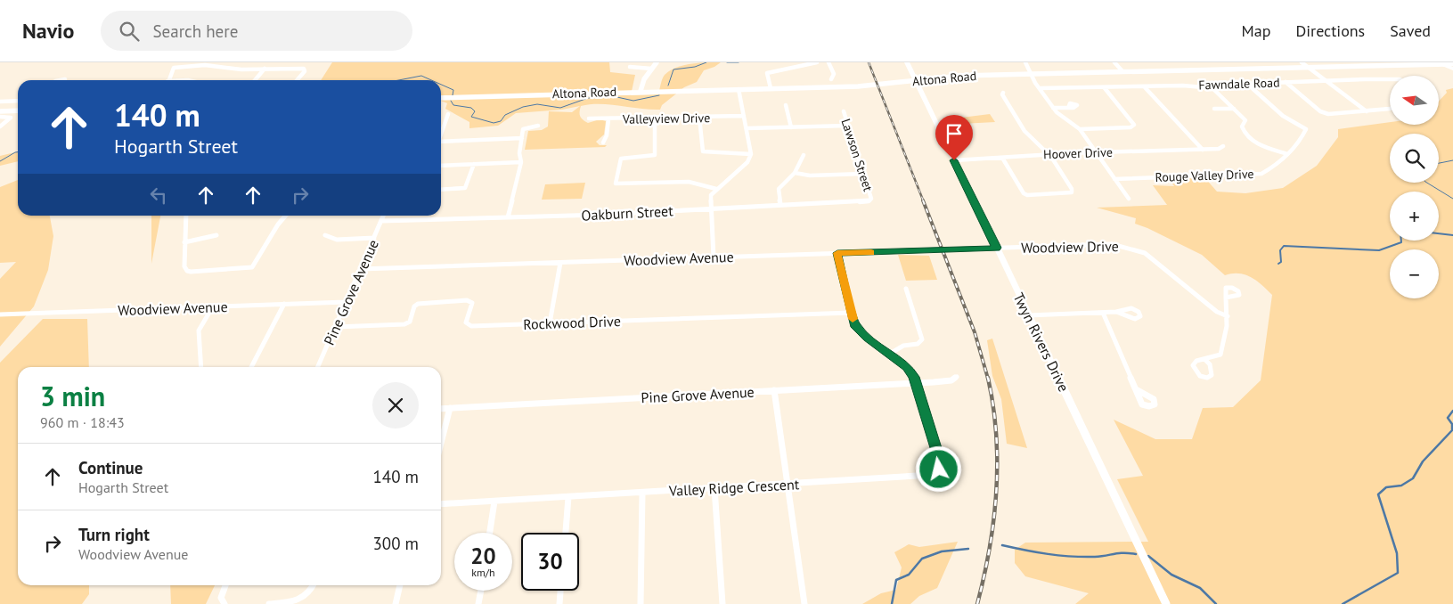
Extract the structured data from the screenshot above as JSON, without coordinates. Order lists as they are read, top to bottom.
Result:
{
  "streets": {
    "main road": ["Altona Road", "Twyn Rivers Drive"],
    "street": [
      "Fawndale Road",
      "Valleyview Drive",
      "Hoover Drive",
      "Lawson Street",
      "Rouge Valley Drive",
      "Oakburn Street",
      "Woodview Drive",
      "Woodview Avenue",
      "Pine Grove Avenue",
      "Rockwood Drive",
      "Valley Ridge Crescent"
    ]
  },
  "crossings": [
    ["Altona Road", "Twyn Rivers Drive"],
    ["Fawndale Road", "Rouge Valley Drive"],
    ["Hoover Drive", "Twyn Rivers Drive"],
    ["Lawson Street", "Oakburn Street"],
    ["Oakburn Street", "Pine Grove Avenue"],
    ["Woodview Drive", "Woodview Avenue"],
    ["Woodview Drive", "Twyn Rivers Drive"],
    ["Woodview Avenue", "Pine Grove Avenue"],
    ["Woodview Avenue", "Twyn Rivers Drive"],
    ["Pine Grove Avenue", "Rockwood Drive"],
    ["Pine Grove Avenue", "Valley Ridge Crescent"]
  ],
  "north": "left",
  "page": {
    "header": "Navio",
    "search": "Search here",
    "nav": ["Map", "Directions", "Saved"],
    "map_buttons": ["+", "−"],
    "turn": ["140 m", "Hogarth Street"],
    "heading": ["3 min", "960 m · 18:43"],
    "list": [
      {
        "name": "Continue",
        "note": "Hogarth Street",
        "value": "140 m"
      },
      {
        "name": "Turn right",
        "note": "Woodview Avenue",
        "value": "300 m"
      }
    ],
    "speed": "20 km/h",
    "limit": "30"
  }
}
